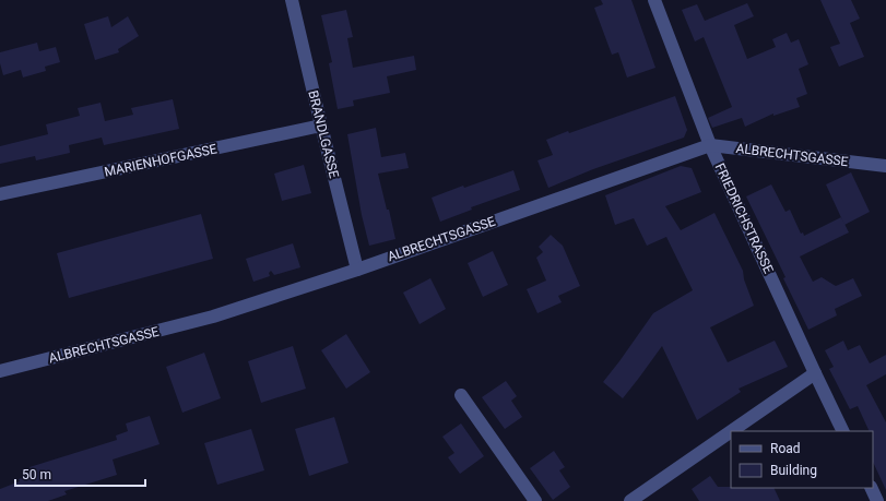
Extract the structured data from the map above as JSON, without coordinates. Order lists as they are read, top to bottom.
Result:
{
  "streets": {
    "street": [
      "BRANDLGASSE",
      "ALBRECHTSGASSE",
      "MARIENHOFGASSE",
      "FRIEDRICHSTRASSE"
    ]
  },
  "crossings": [
    ["BRANDLGASSE", "ALBRECHTSGASSE"],
    ["BRANDLGASSE", "MARIENHOFGASSE"],
    ["ALBRECHTSGASSE", "FRIEDRICHSTRASSE"]
  ],
  "legend": ["Road", "Building"],
  "scale_bar": "50 m"
}
